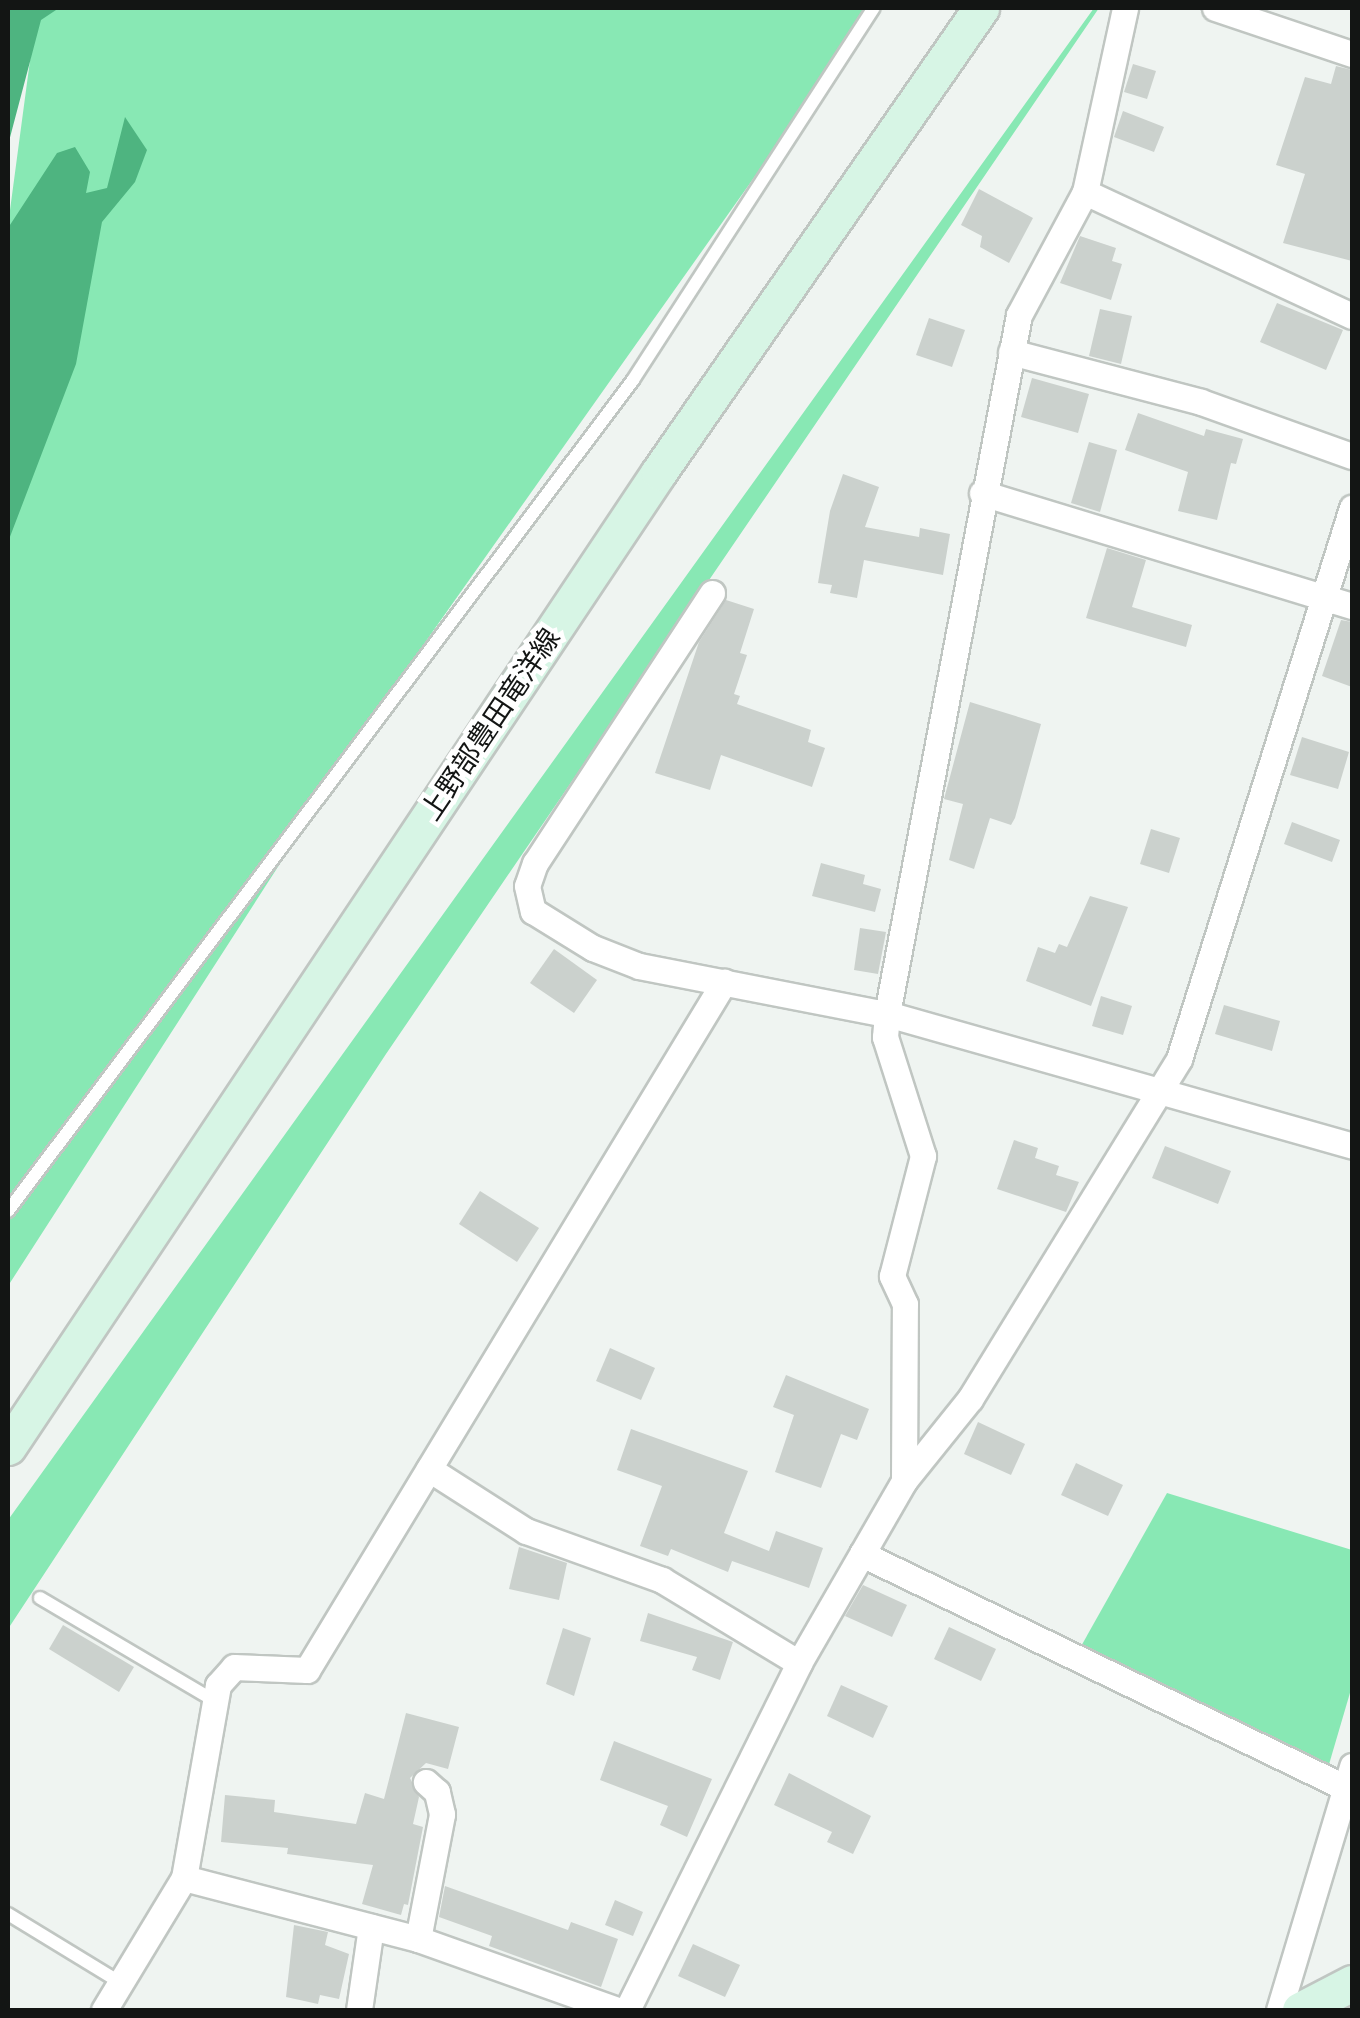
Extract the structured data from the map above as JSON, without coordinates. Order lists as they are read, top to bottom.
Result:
{
  "streets": {
    "main road": ["上野部豊田竜洋線"]
  }
}
